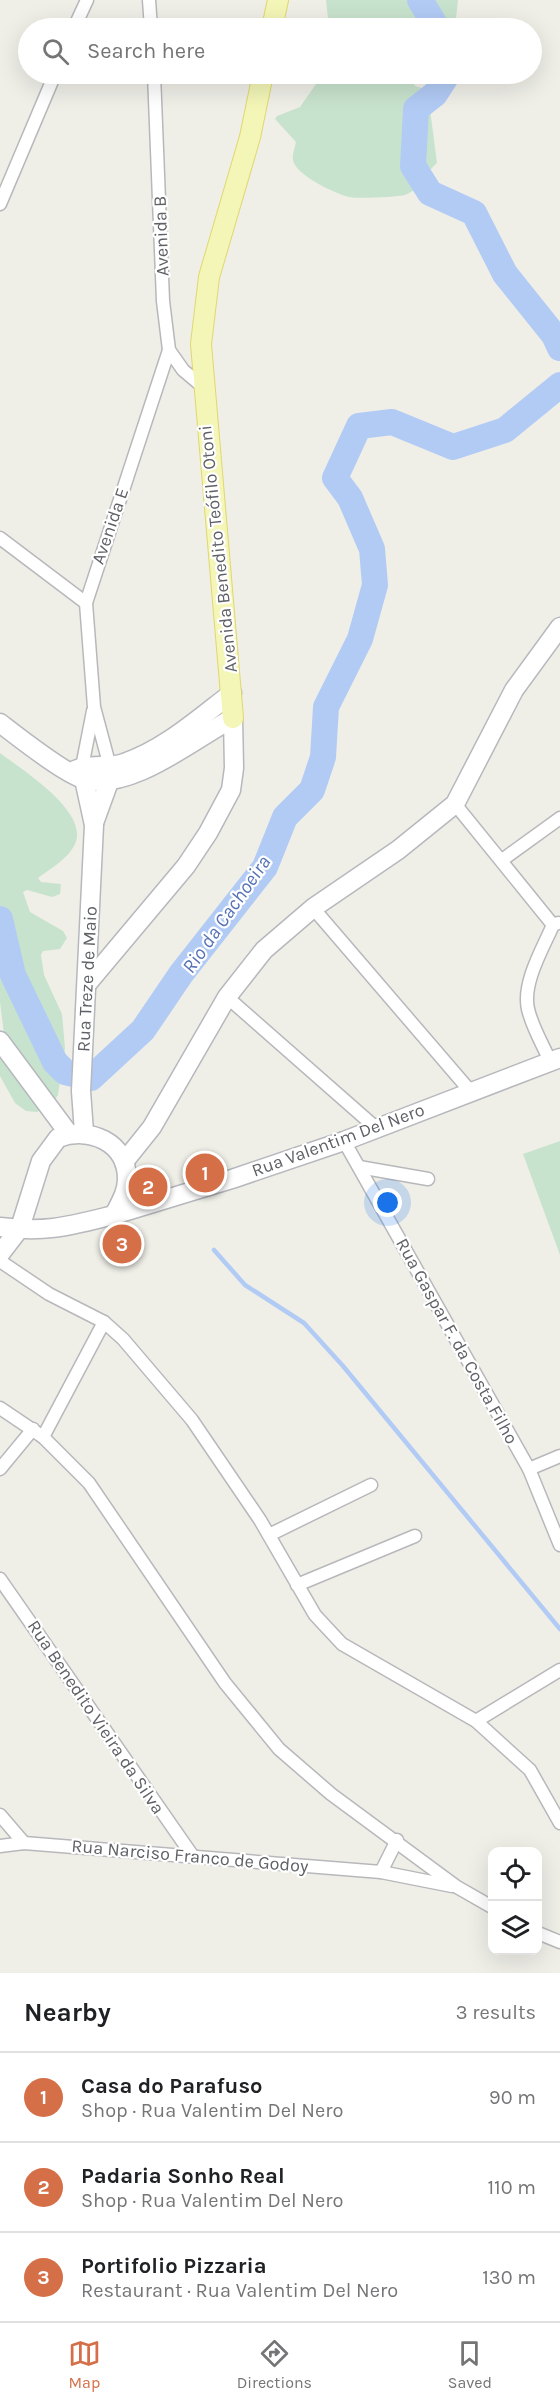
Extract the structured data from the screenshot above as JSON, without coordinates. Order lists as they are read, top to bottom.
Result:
{
  "streets": {
    "main road": ["Avenida Benedito Teófilo Otoni", "Rua Treze de Maio", "Rua Valentim Del Nero"],
    "street": [
      "Avenida B",
      "Avenida E",
      "Rua Gaspar F. da Costa Filho",
      "Rua Benedito Vieira da Silva",
      "Rua Narciso Franco de Godoy"
    ]
  },
  "crossings": [
    ["Avenida B", "Avenida E"],
    ["Avenida E", "Rua Treze de Maio"],
    ["Avenida Benedito Teófilo Otoni", "Rua Treze de Maio"],
    ["Rua Valentim Del Nero", "Rua Gaspar F. da Costa Filho"],
    ["Rua Benedito Vieira da Silva", "Rua Narciso Franco de Godoy"]
  ],
  "water": ["Rio da Cachoeira"],
  "page": {
    "search": "Search here",
    "pins": ["1", "2", "3"],
    "heading": ["Nearby", "3 results"],
    "list": [
      {
        "mark": "1",
        "name": "Casa do Parafuso",
        "note": "Shop · Rua Valentim Del Nero",
        "value": "90 m"
      },
      {
        "mark": "2",
        "name": "Padaria Sonho Real",
        "note": "Shop · Rua Valentim Del Nero",
        "value": "110 m"
      },
      {
        "mark": "3",
        "name": "Portifolio Pizzaria",
        "note": "Restaurant · Rua Valentim Del Nero",
        "value": "130 m"
      }
    ],
    "nav": ["Map", "Directions", "Saved"]
  }
}
